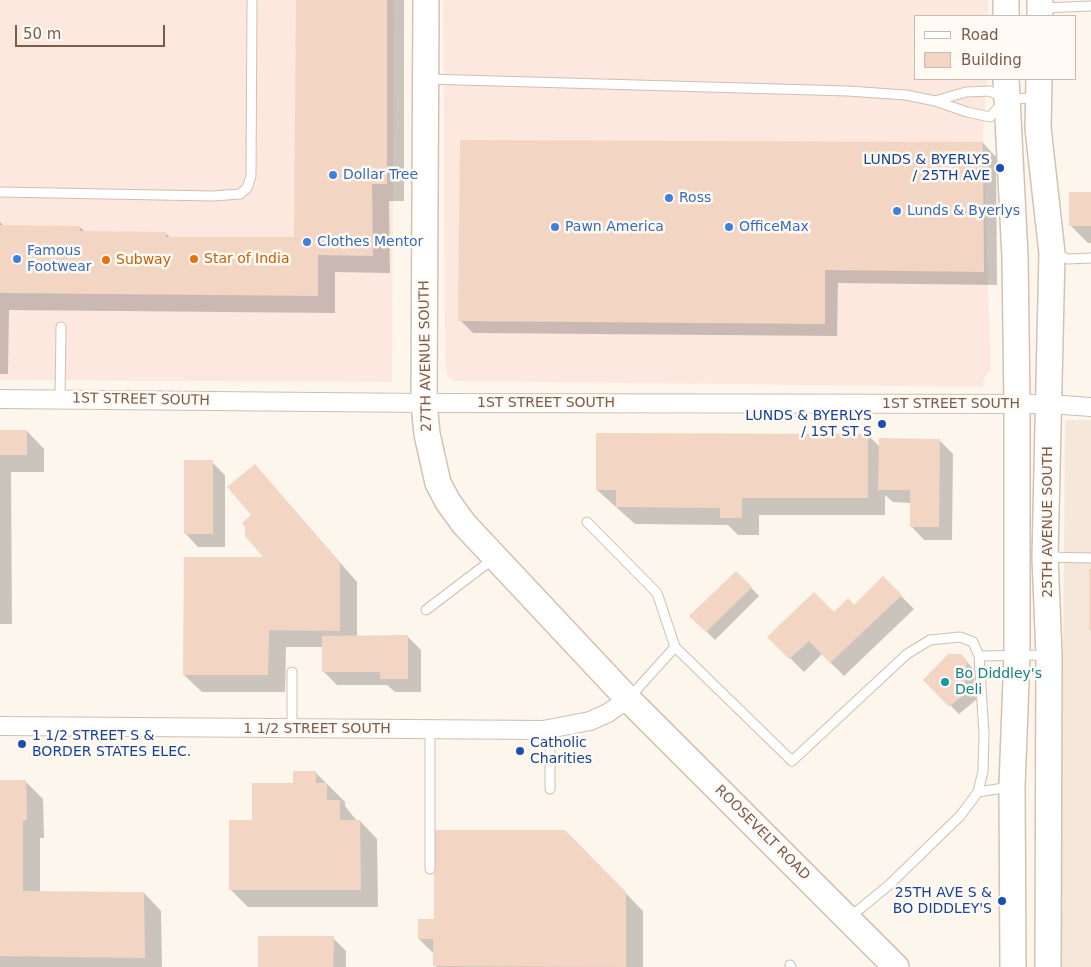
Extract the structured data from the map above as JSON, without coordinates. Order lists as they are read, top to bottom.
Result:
{
  "streets": {
    "street": [
      "27TH AVENUE SOUTH",
      "1ST STREET SOUTH",
      "25TH AVENUE SOUTH",
      "1 1/2 STREET SOUTH",
      "ROOSEVELT ROAD"
    ]
  },
  "crossings": [
    ["27TH AVENUE SOUTH", "1ST STREET SOUTH"],
    ["27TH AVENUE SOUTH", "1 1/2 STREET SOUTH"],
    ["27TH AVENUE SOUTH", "ROOSEVELT ROAD"],
    ["1ST STREET SOUTH", "25TH AVENUE SOUTH"],
    ["1 1/2 STREET SOUTH", "ROOSEVELT ROAD"]
  ],
  "places": [
    "LUNDS & BYERLYS / 25TH AVE",
    "Dollar Tree",
    "Ross",
    "Lunds & Byerlys",
    "Pawn America",
    "OfficeMax",
    "Clothes Mentor",
    "Famous Footwear",
    "Star of India",
    "Subway",
    "LUNDS & BYERLYS / 1ST ST S",
    "Bo Diddley's Deli",
    "1 1/2 STREET S & BORDER STATES ELEC.",
    "Catholic Charities",
    "25TH AVE S & BO DIDDLEY'S"
  ],
  "legend": ["Road", "Building"],
  "scale_bar": "50 m"
}
